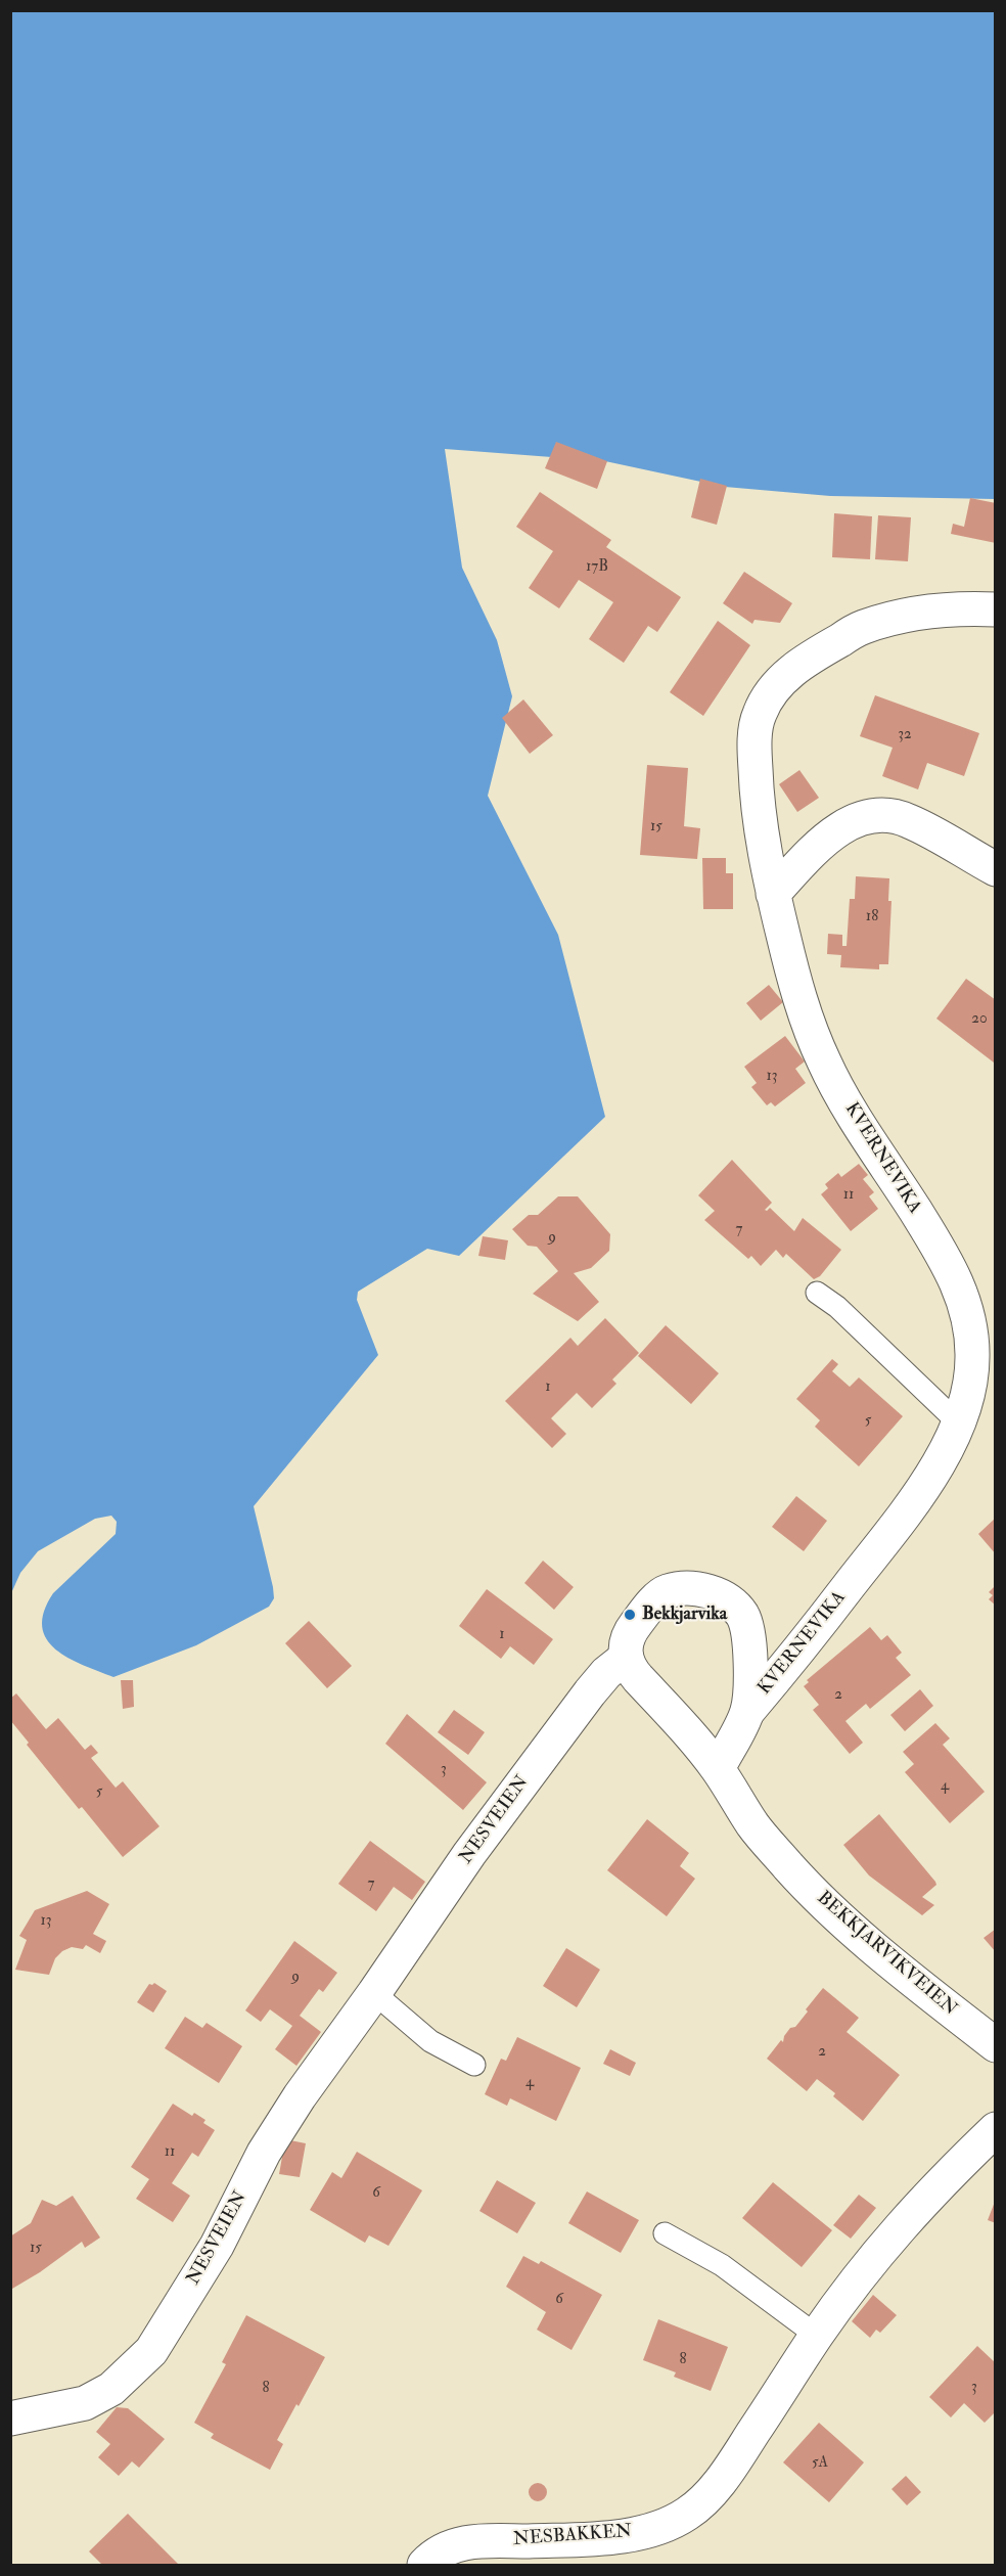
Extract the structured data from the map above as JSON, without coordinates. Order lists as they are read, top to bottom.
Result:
{
  "streets": {
    "street": [
      "KVERNEVIKA",
      "NESVEIEN",
      "BEKKJARVIKVEIEN",
      "NESBAKKEN"
    ]
  },
  "crossings": [
    ["NESVEIEN", "BEKKJARVIKVEIEN"]
  ],
  "places": ["Bekkjarvika"],
  "house_numbers": [
    "17B",
    "32",
    "15",
    "18",
    "20",
    "13",
    "11",
    "7",
    "9",
    "1",
    "5",
    "1",
    "2",
    "3",
    "4",
    "5",
    "7",
    "13",
    "9",
    "2",
    "4",
    "11",
    "6",
    "15",
    "6",
    "8",
    "3",
    "8",
    "5A"
  ]
}
